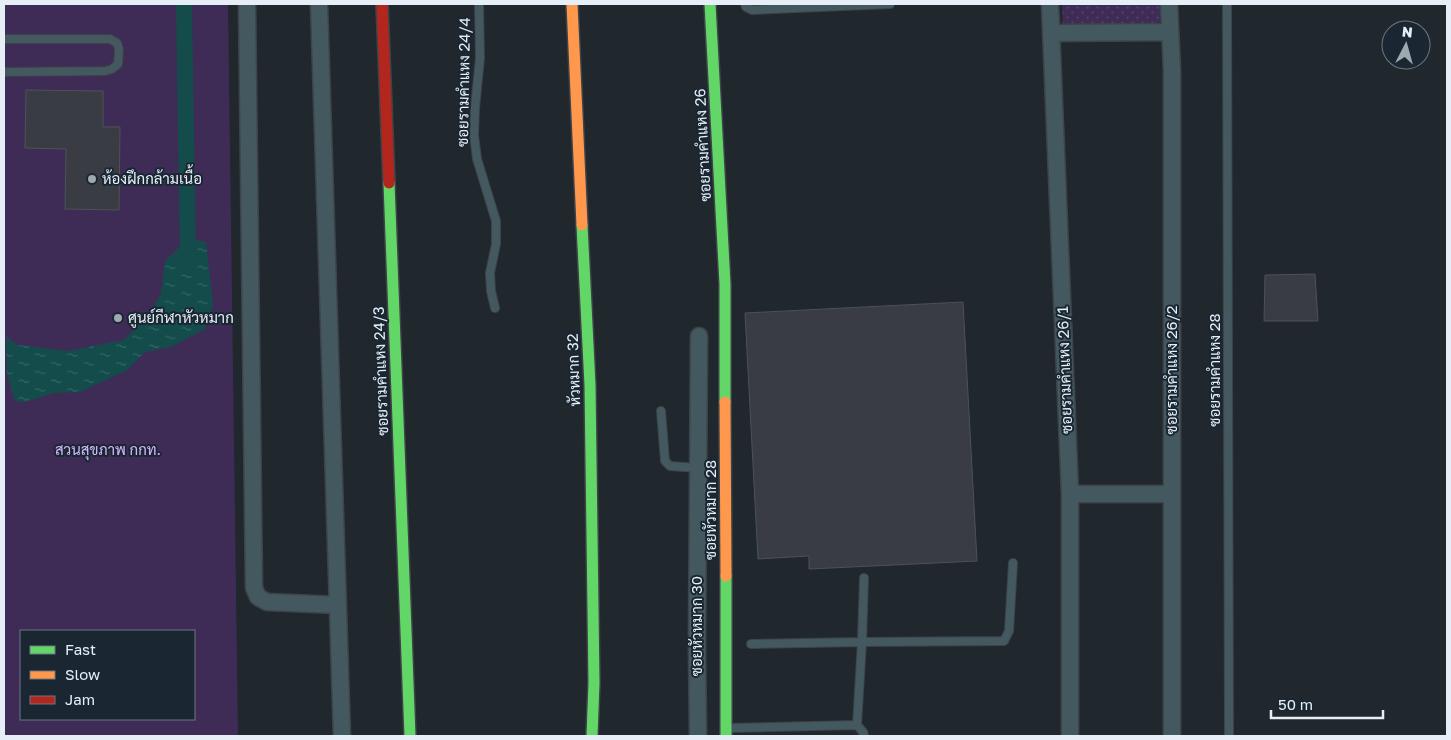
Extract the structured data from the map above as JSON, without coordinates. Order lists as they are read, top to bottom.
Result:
{
  "streets": {
    "street": [
      "ซอยรามคำแหง 26",
      "หัวหมาก 32",
      "ซอยรามคำแหง 26/1",
      "ซอยรามคำแหง 26/2",
      "ซอยรามคำแหง 24/3",
      "ซอยหัวหมาก 28",
      "ซอยหัวหมาก 30"
    ],
    "lane": ["ซอยรามคำแหง 24/4", "ซอยรามคำแหง 28"]
  },
  "crossings": [
    ["ซอยรามคำแหง 26", "ซอยหัวหมาก 28"]
  ],
  "parks": ["สวนสุขภาพ กกท."],
  "places": ["ห้องฝึกกล้ามเนื้อ", "ศูนย์กีฬาหัวหมาก"],
  "legend": ["Fast", "Slow", "Jam"],
  "scale_bar": "50 m",
  "north": "top"
}
